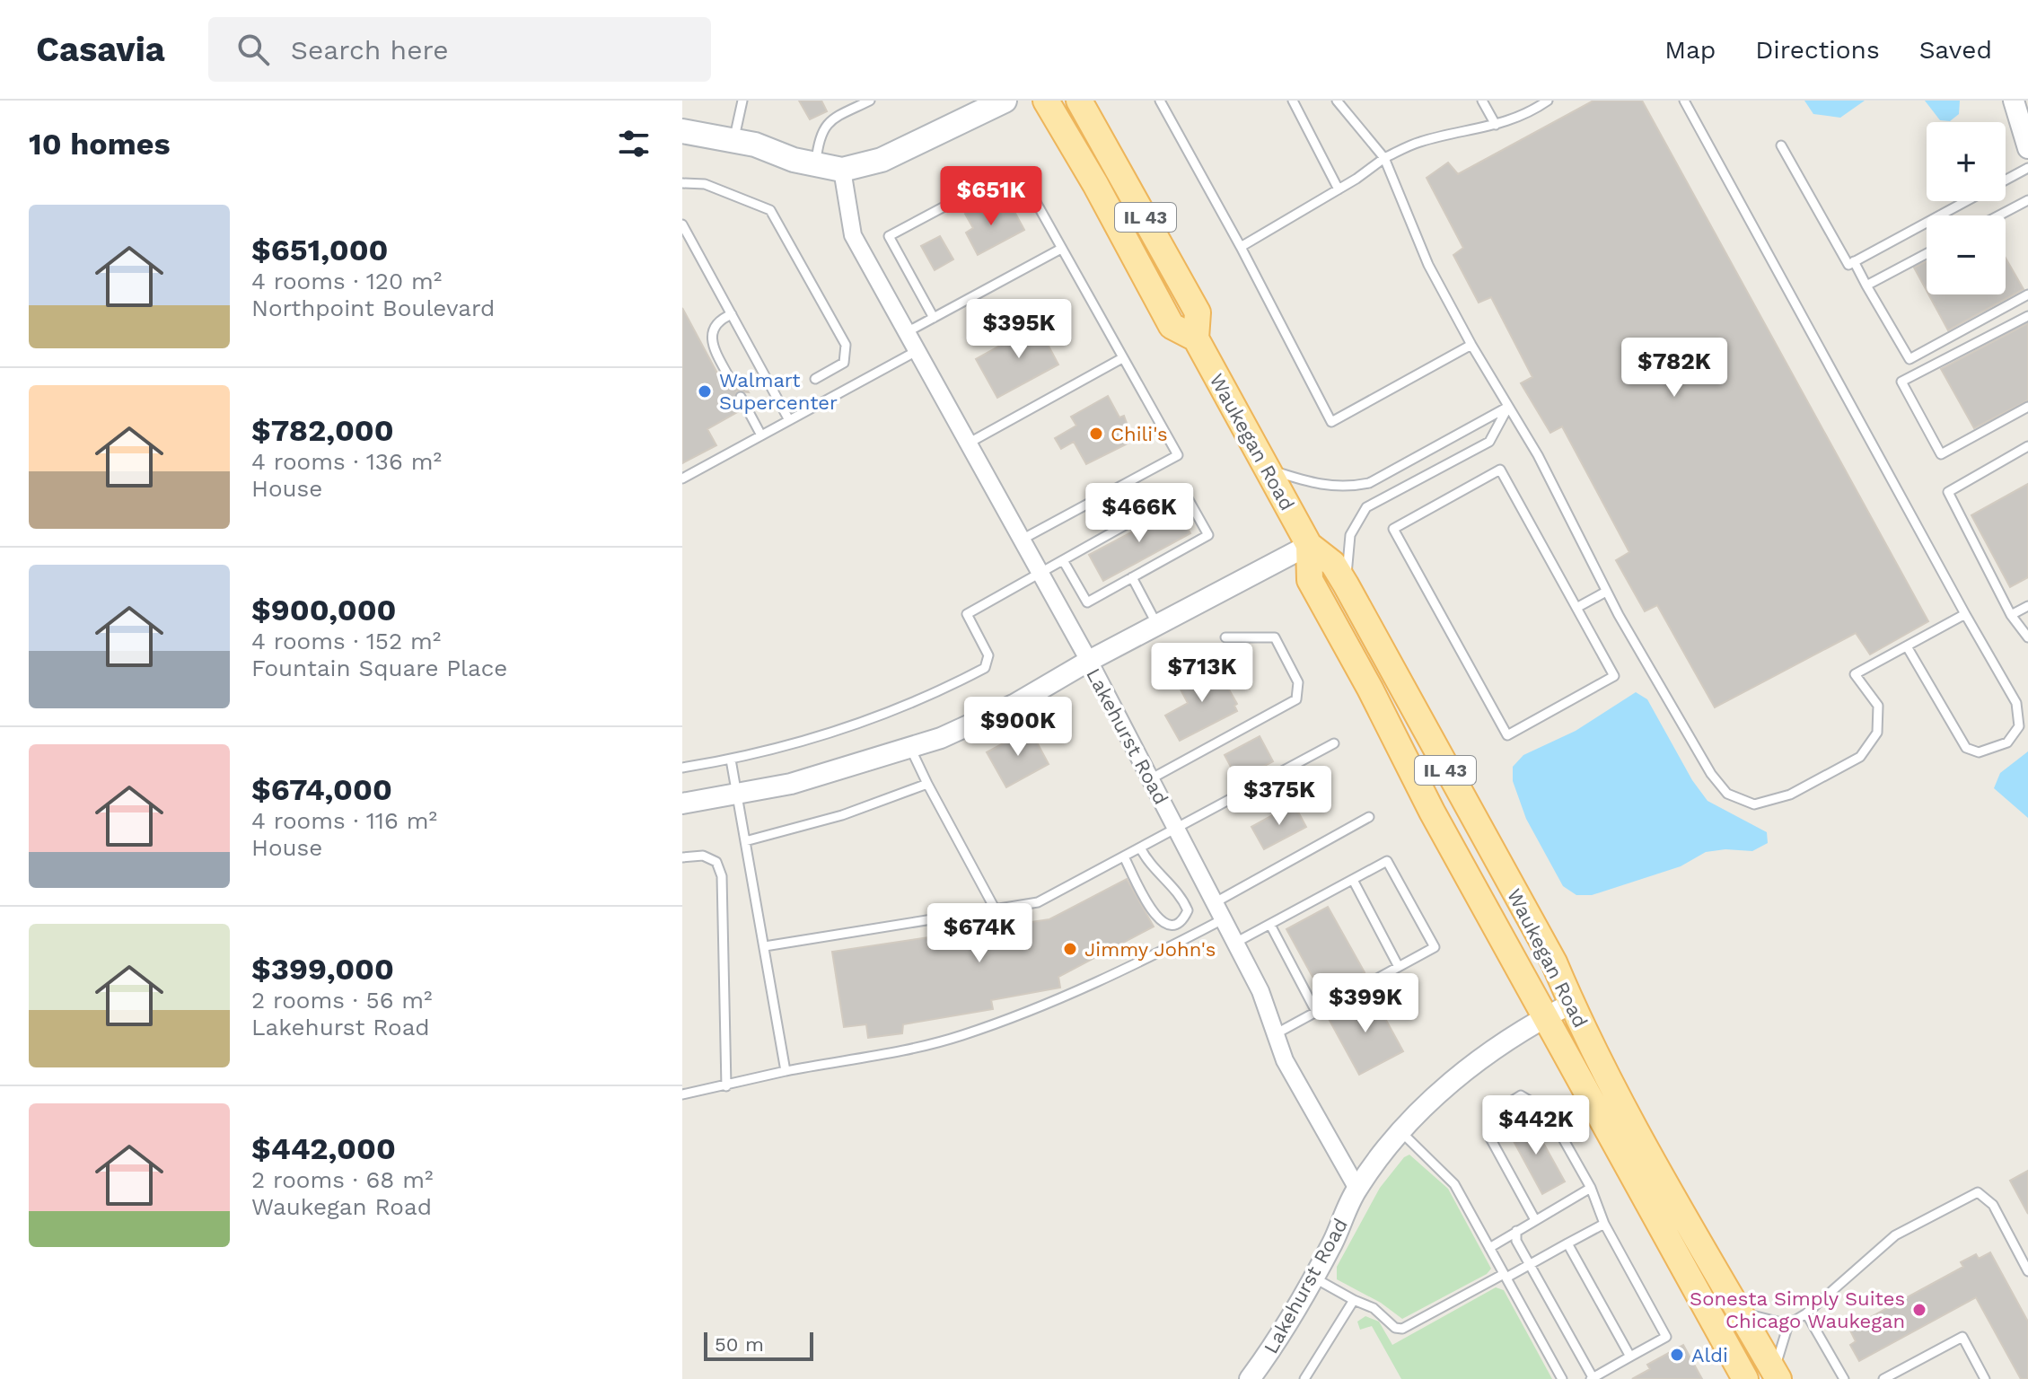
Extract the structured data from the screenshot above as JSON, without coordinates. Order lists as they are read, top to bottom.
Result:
{
  "streets": {
    "main road": ["IL 43", "Waukegan Road"],
    "street": ["Lakehurst Road"]
  },
  "crossings": [
    ["Waukegan Road", "Lakehurst Road"]
  ],
  "places": [
    "Walmart Supercenter",
    "Chili's",
    "Jimmy John's",
    "Sonesta Simply Suites Chicago Waukegan",
    "Aldi"
  ],
  "scale_bar": "50 m",
  "page": {
    "header": "Casavia",
    "search": "Search here",
    "nav": ["Map", "Directions", "Saved"],
    "heading": "10 homes",
    "map_buttons": ["+", "−"],
    "price": [
      "$651K",
      "$395K",
      "$782K",
      "$466K",
      "$713K",
      "$900K",
      "$375K",
      "$674K",
      "$399K",
      "$442K"
    ],
    "list": [
      {
        "name": "$651,000",
        "note": "4 rooms · 120 m² · Northpoint Boulevard"
      },
      {
        "name": "$782,000",
        "note": "4 rooms · 136 m² · House"
      },
      {
        "name": "$900,000",
        "note": "4 rooms · 152 m² · Fountain Square Place"
      },
      {
        "name": "$674,000",
        "note": "4 rooms · 116 m² · House"
      },
      {
        "name": "$399,000",
        "note": "2 rooms · 56 m² · Lakehurst Road"
      },
      {
        "name": "$442,000",
        "note": "2 rooms · 68 m² · Waukegan Road"
      }
    ],
    "scale": "50 m"
  }
}
